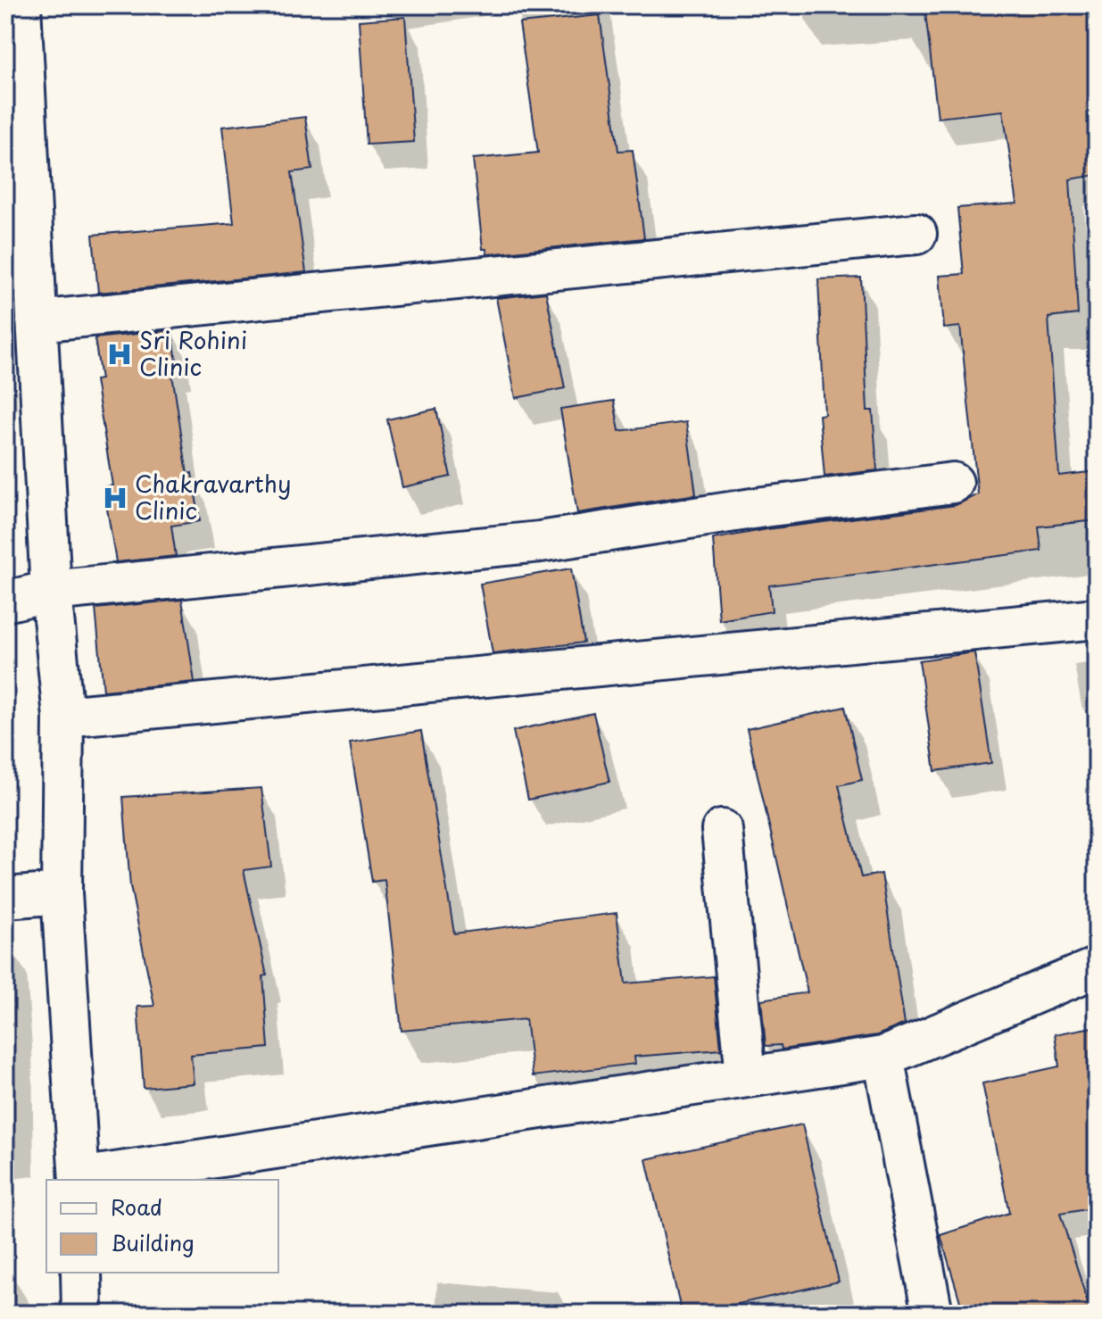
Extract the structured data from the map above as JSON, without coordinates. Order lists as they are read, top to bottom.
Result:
{
  "places": {
    "hospital": ["Sri Rohini Clinic", "Chakravarthy Clinic"]
  },
  "legend": ["Road", "Building"]
}
